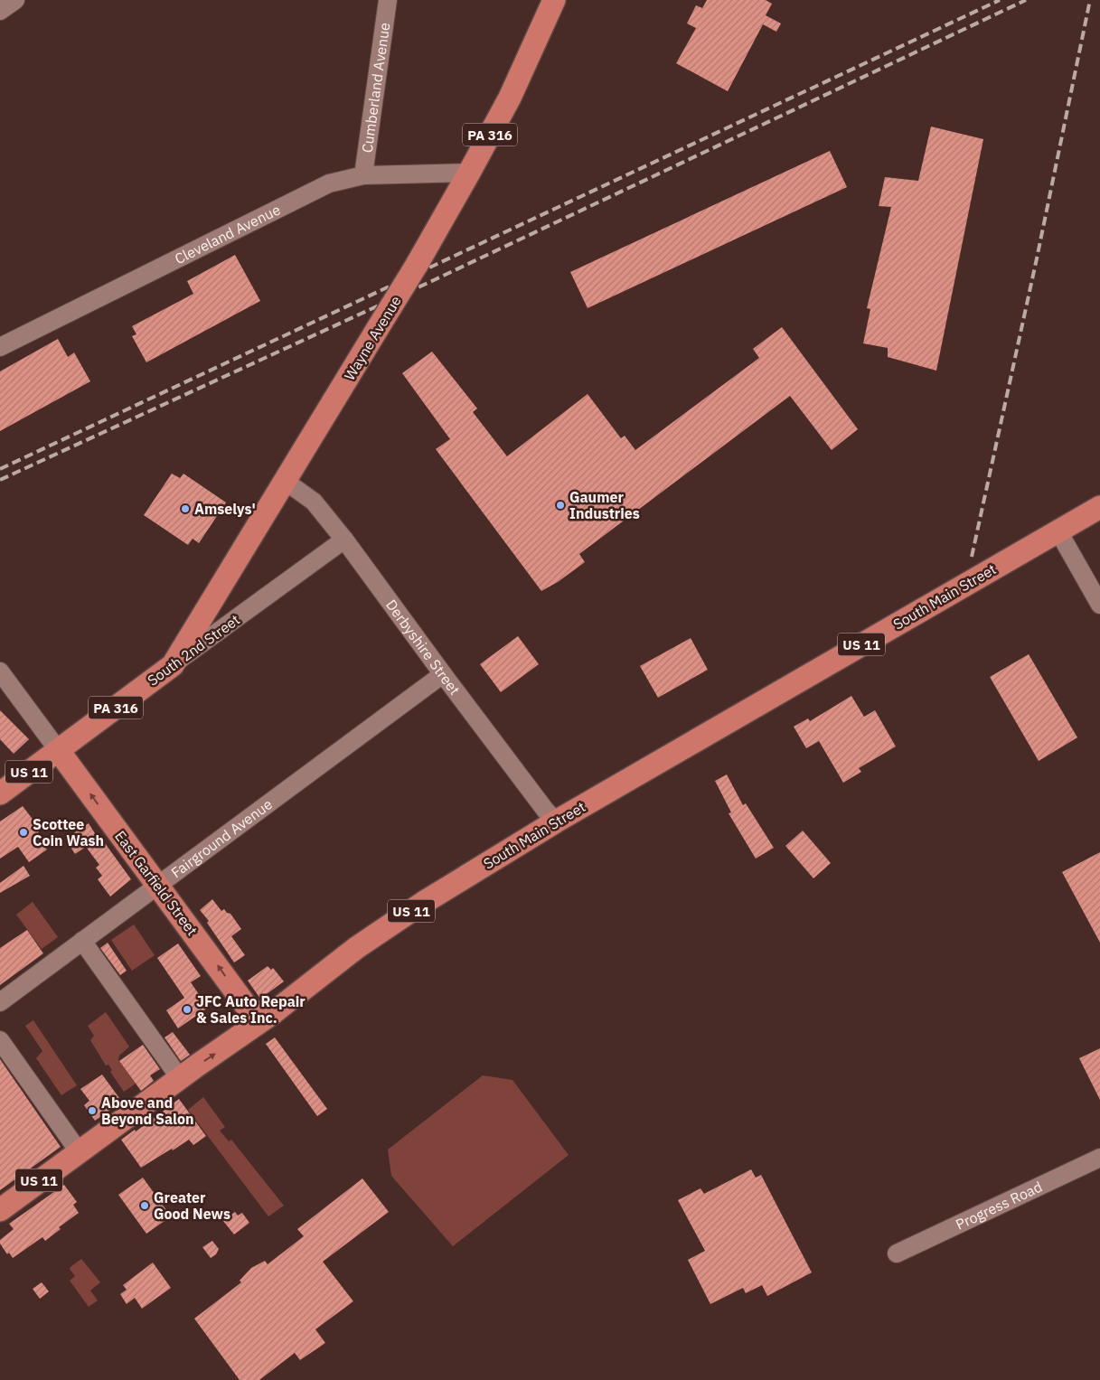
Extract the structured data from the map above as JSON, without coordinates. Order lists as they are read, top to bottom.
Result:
{
  "streets": {
    "main road": [
      "PA 316",
      "Wayne Avenue",
      "South Main Street",
      "US 11",
      "South 2nd Street",
      "East Garfield Street"
    ],
    "street": [
      "Cumberland Avenue",
      "Cleveland Avenue",
      "Derbyshire Street",
      "Fairground Avenue",
      "Progress Road"
    ]
  },
  "crossings": [
    ["Cumberland Avenue", "Cleveland Avenue"],
    ["Cleveland Avenue", "Wayne Avenue"],
    ["Wayne Avenue", "Derbyshire Street"],
    ["Wayne Avenue", "South 2nd Street"],
    ["South Main Street", "Derbyshire Street"],
    ["Derbyshire Street", "South 2nd Street"],
    ["Derbyshire Street", "Fairground Avenue"],
    ["South 2nd Street", "East Garfield Street"],
    ["Fairground Avenue", "East Garfield Street"]
  ],
  "places": [
    "Gaumer Industries",
    "Amselys'",
    "Scottee Coin Wash",
    "JFC Auto Repair & Sales Inc.",
    "Above and Beyond Salon",
    "Greater Good News"
  ]
}
